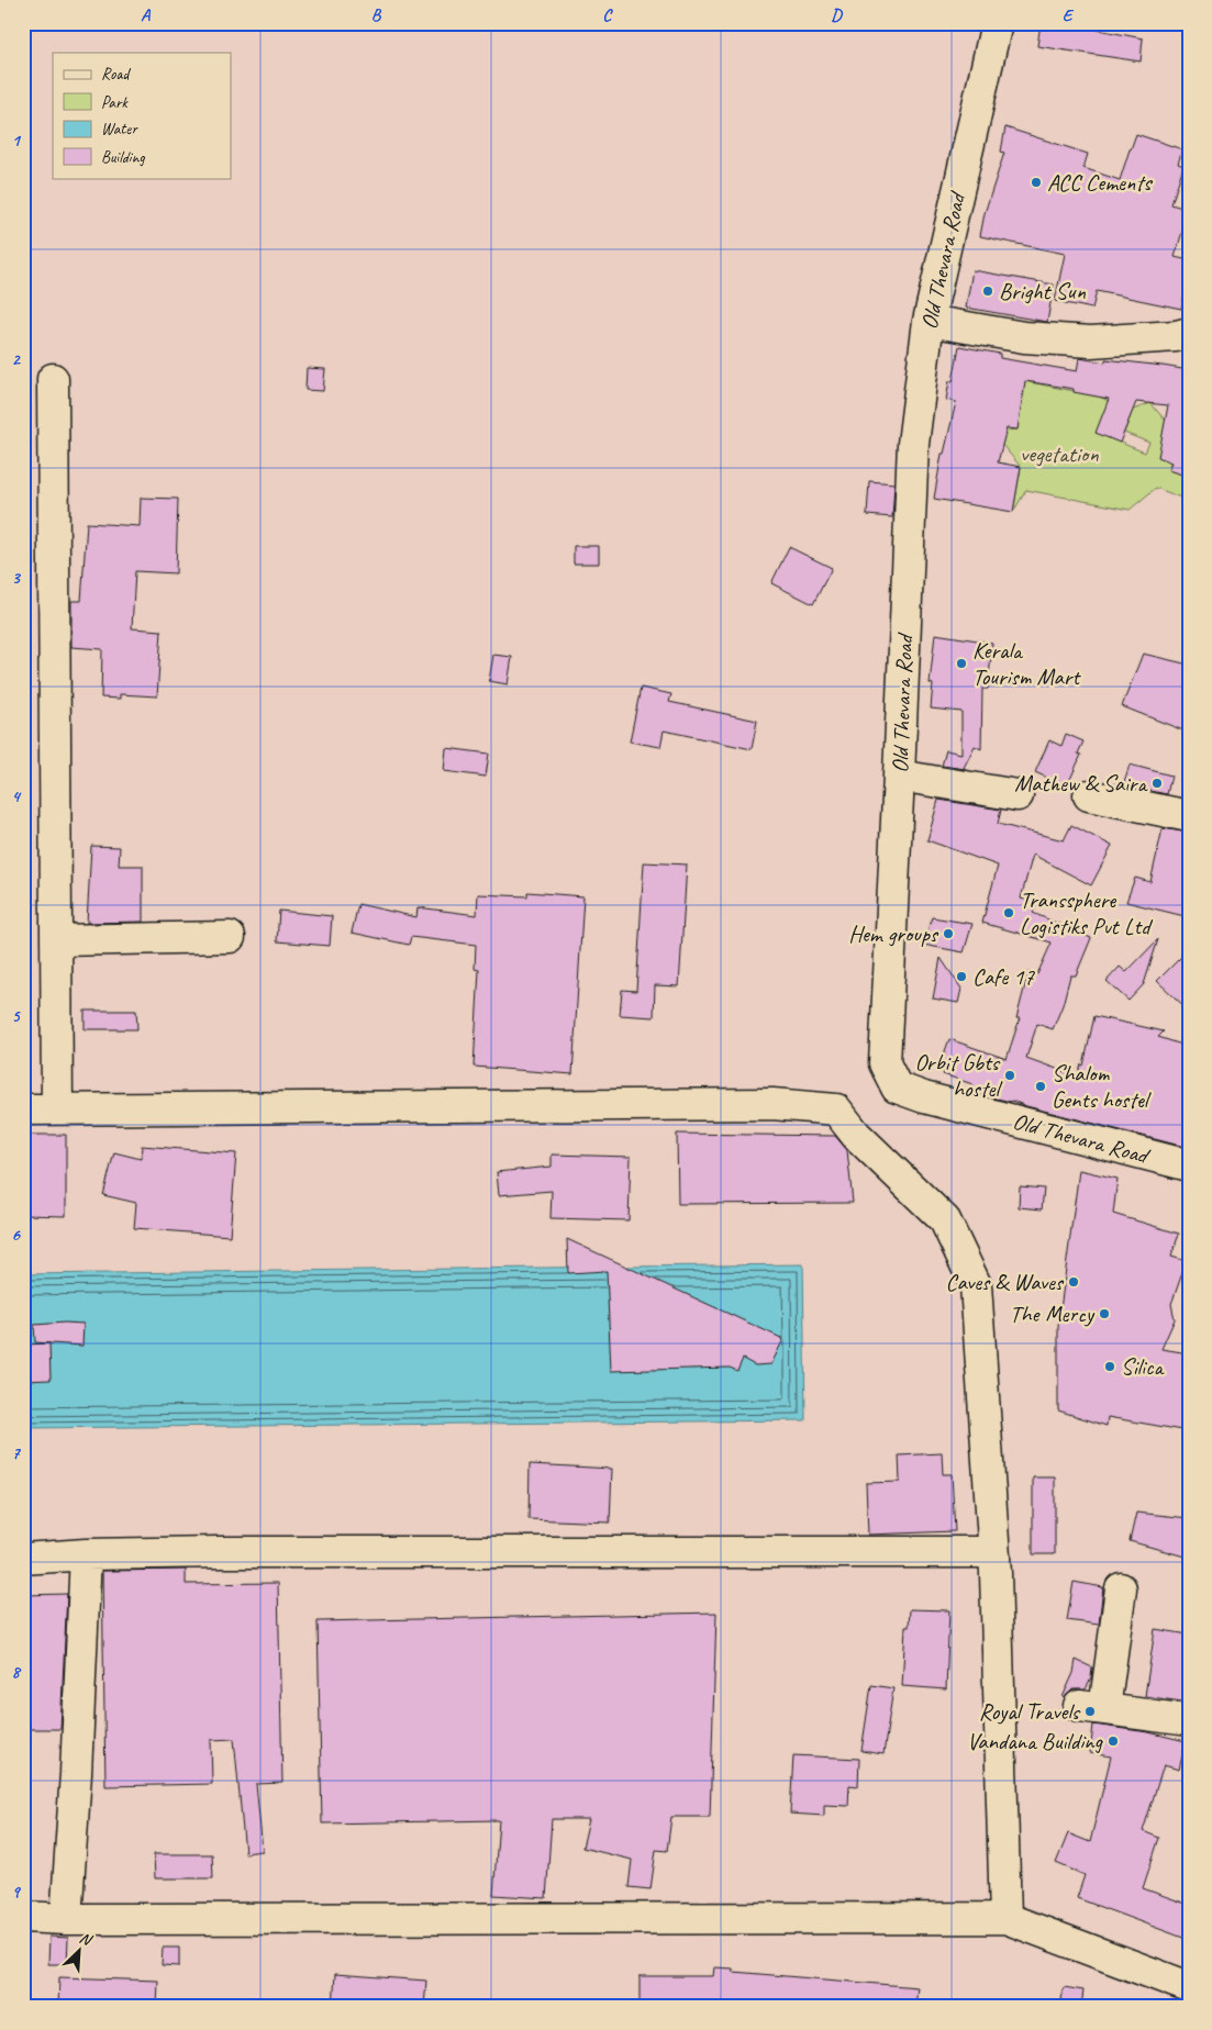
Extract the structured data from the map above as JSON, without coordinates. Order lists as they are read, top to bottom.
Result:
{
  "streets": {
    "street": ["Old Thevara Road"]
  },
  "parks": ["vegetation"],
  "places": [
    "ACC Cements",
    "Bright Sun",
    "Kerala Tourism Mart",
    "Mathew & Saira",
    "Transsphere Logistiks Pvt Ltd",
    "Hem groups",
    "Cafe 17",
    "Orbit Gbts hostel",
    "Shalom Gents hostel",
    "Caves & Waves",
    "The Mercy",
    "Silica",
    "Royal Travels",
    "Vandana Building"
  ],
  "legend": [
    "Road",
    "Park",
    "Water",
    "Building"
  ],
  "north": "top right",
  "grid": {
    "columns": [
      "A",
      "B",
      "C",
      "D",
      "E"
    ],
    "rows": [
      "1",
      "2",
      "3",
      "4",
      "5",
      "6",
      "7",
      "8",
      "9"
    ]
  }
}
